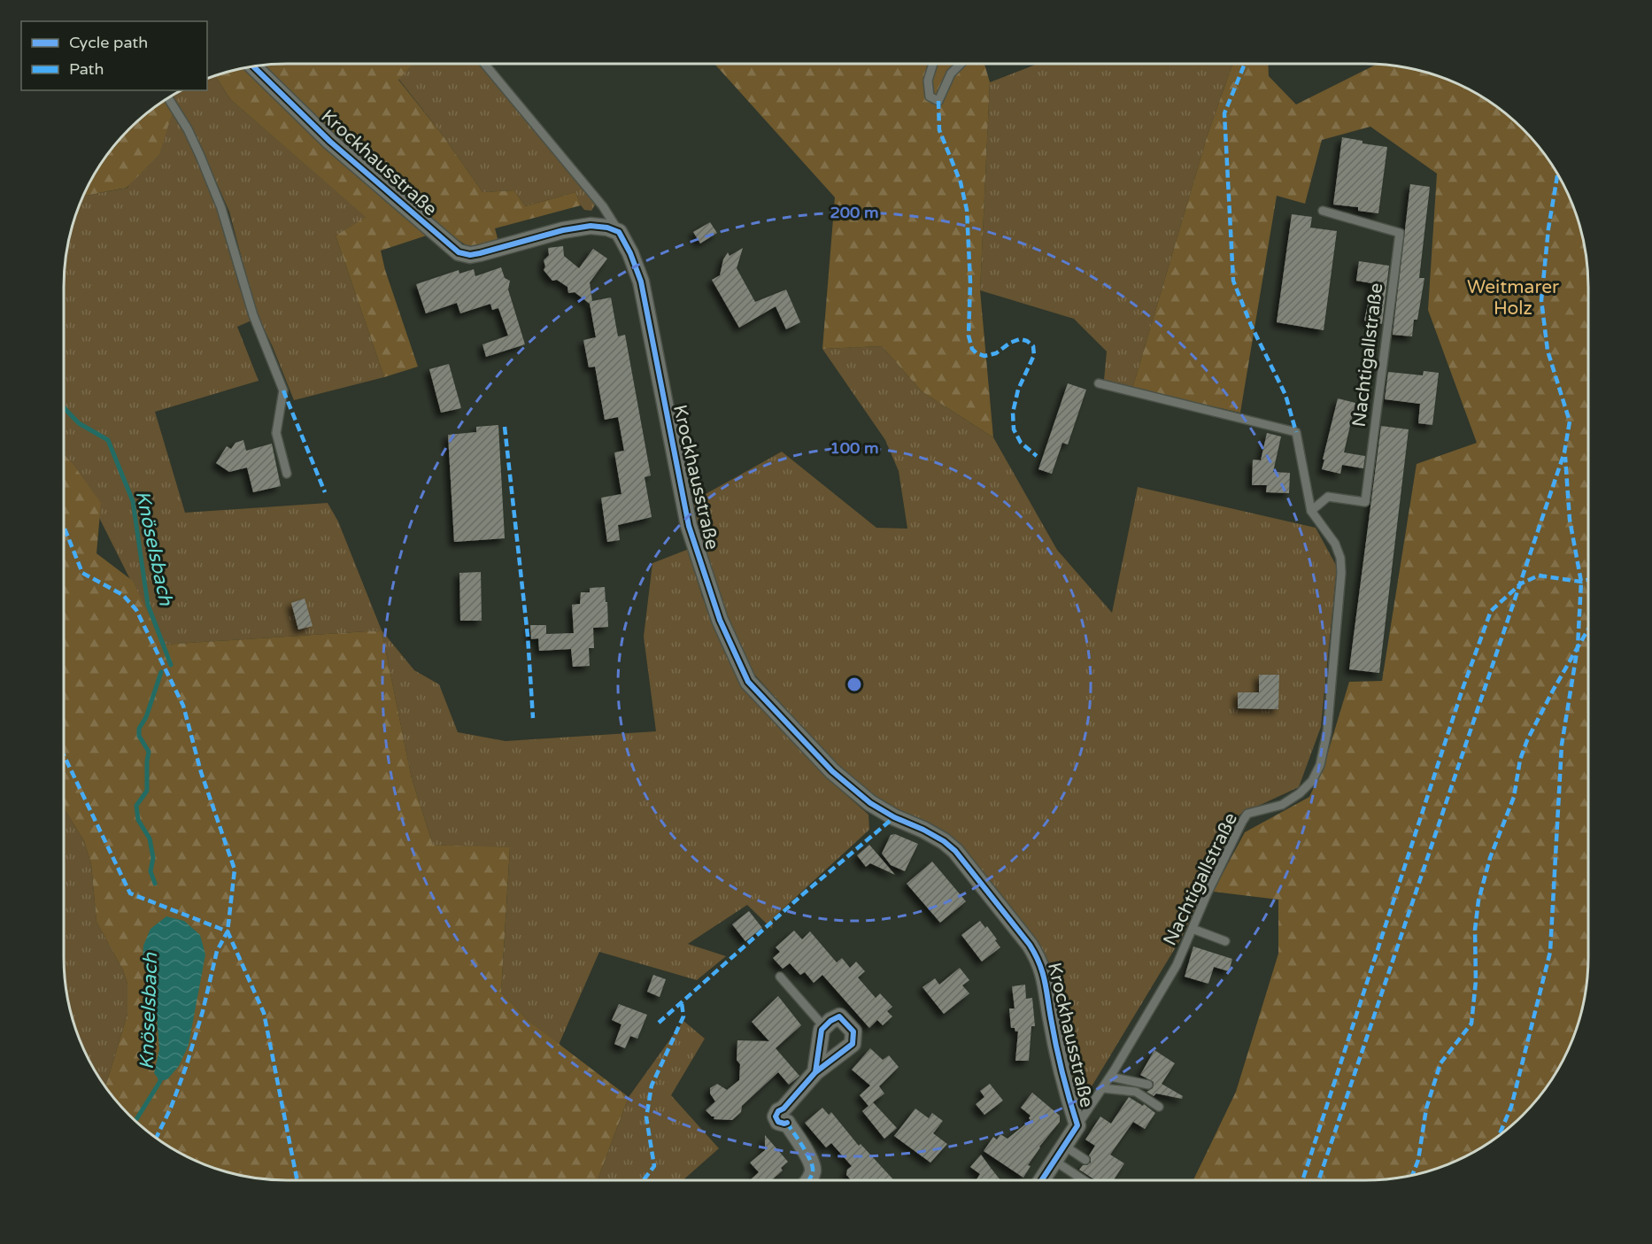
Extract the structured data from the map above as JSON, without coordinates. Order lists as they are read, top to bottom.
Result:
{
  "streets": {
    "street": ["Krockhausstraße"],
    "lane": ["Nachtigallstraße"]
  },
  "crossings": [
    ["Krockhausstraße", "Nachtigallstraße"]
  ],
  "water": ["Knöselsbach"],
  "parks": ["Weitmarer Holz"],
  "legend": ["Cycle path", "Path"],
  "rings": ["200 m", "100 m"]
}
